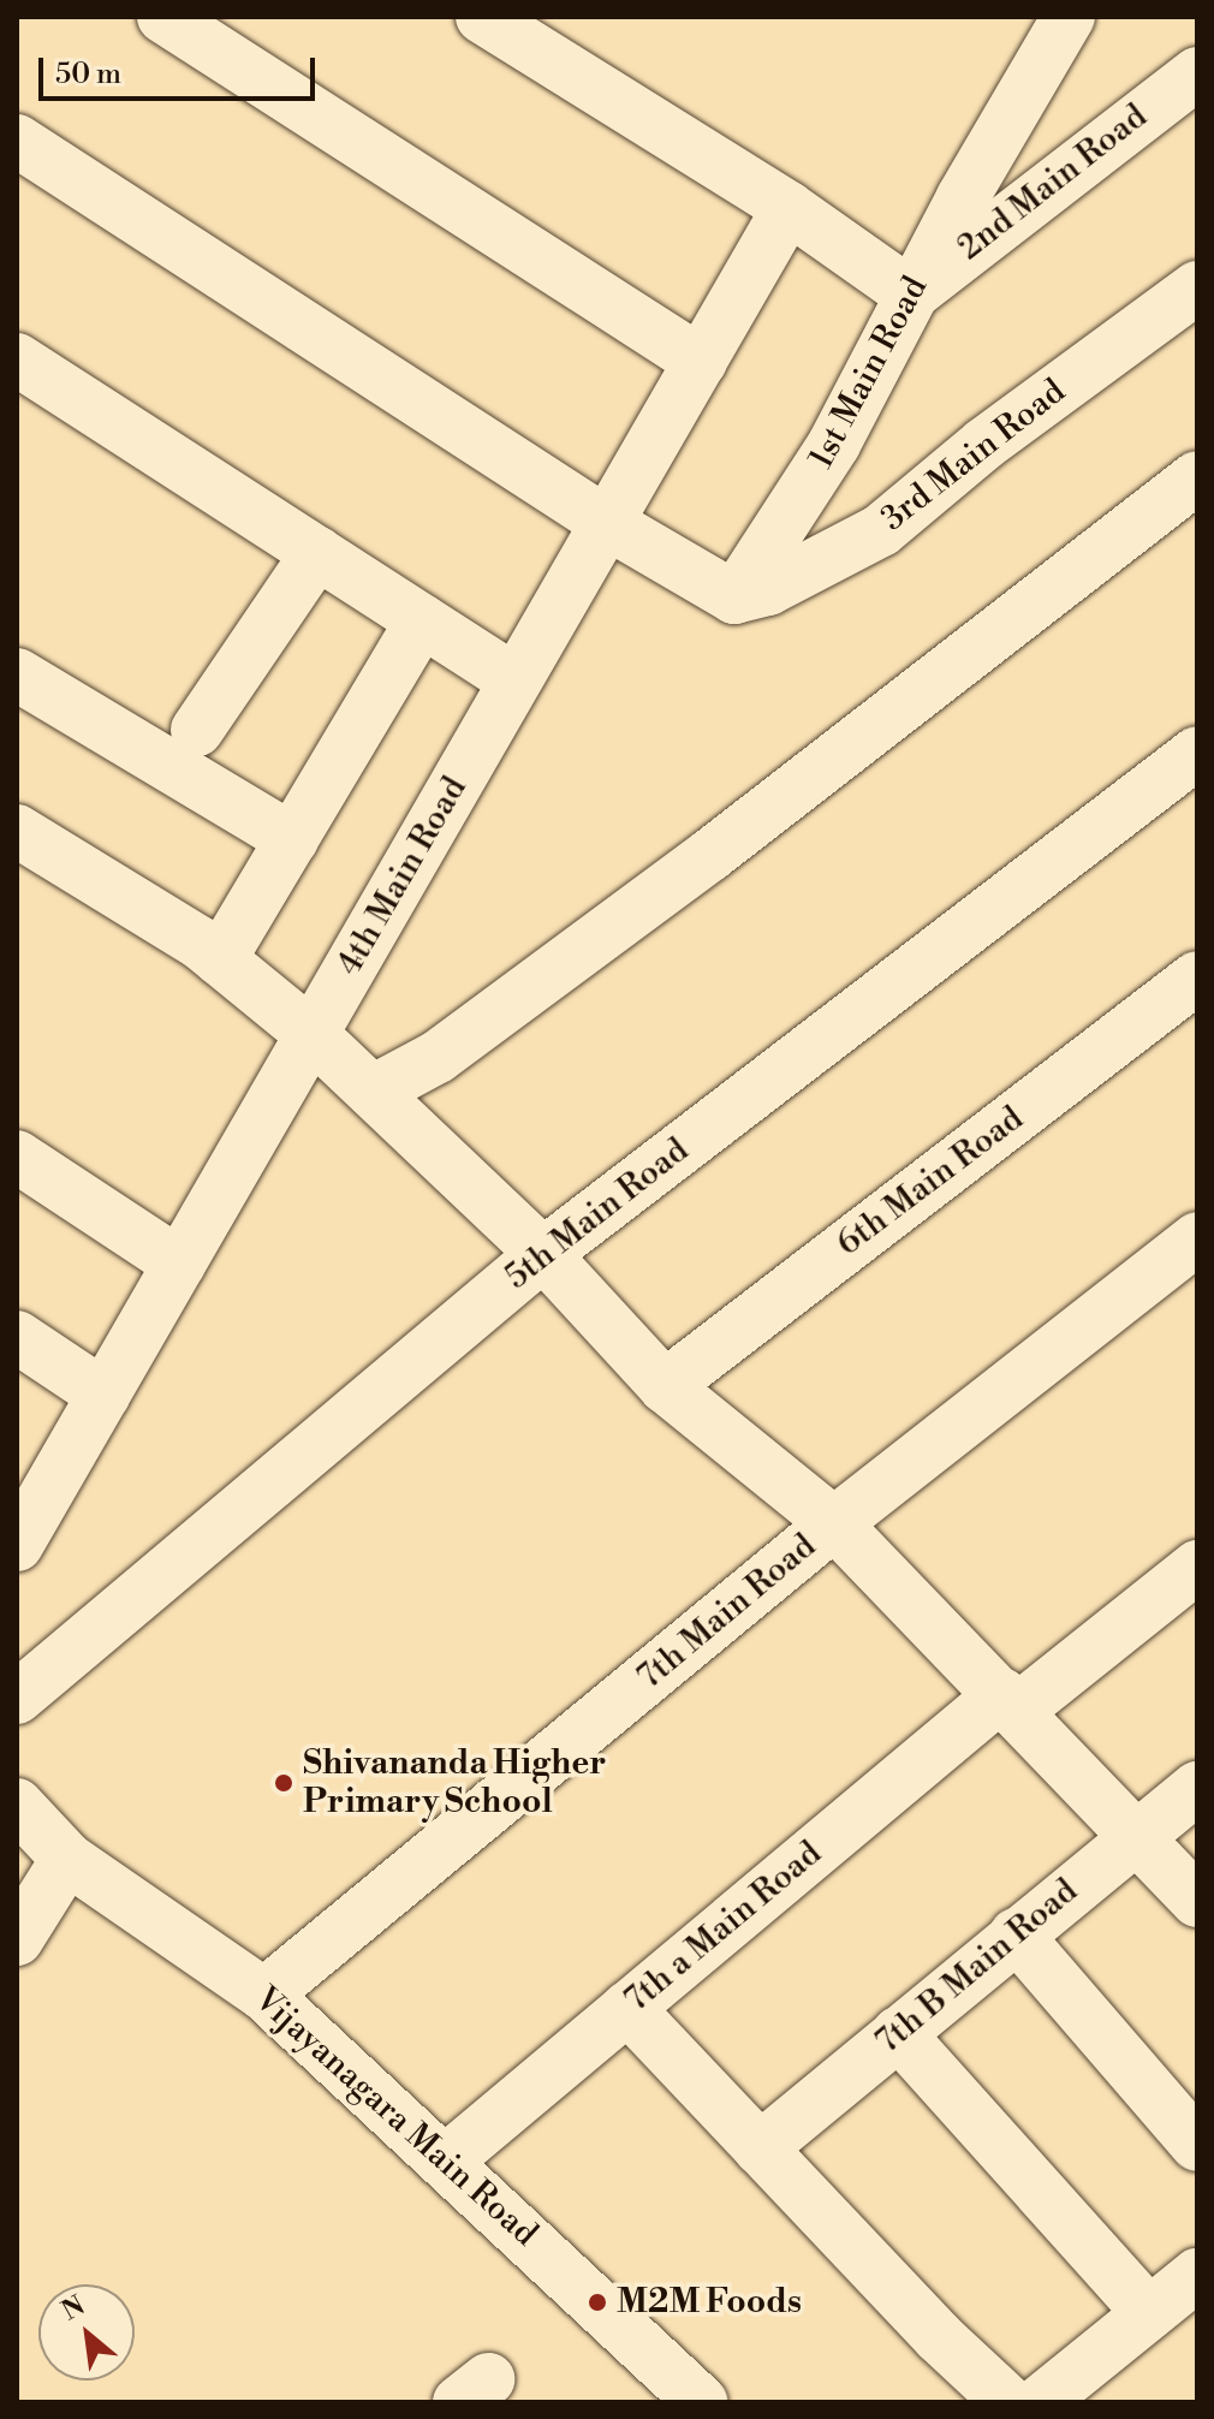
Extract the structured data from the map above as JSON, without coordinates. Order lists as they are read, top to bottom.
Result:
{
  "streets": {
    "street": [
      "2nd Main Road",
      "1st Main Road",
      "3rd Main Road",
      "4th Main Road",
      "6th Main Road",
      "5th Main Road",
      "7th Main Road",
      "7th a Main Road",
      "7th B Main Road",
      "Vijayanagara Main Road"
    ]
  },
  "crossings": [
    ["2nd Main Road", "1st Main Road"],
    ["1st Main Road", "3rd Main Road"],
    ["7th Main Road", "Vijayanagara Main Road"],
    ["7th a Main Road", "Vijayanagara Main Road"]
  ],
  "places": ["Shivananda Higher Primary School", "M2M Foods"],
  "scale_bar": "50 m",
  "north": "top left"
}
